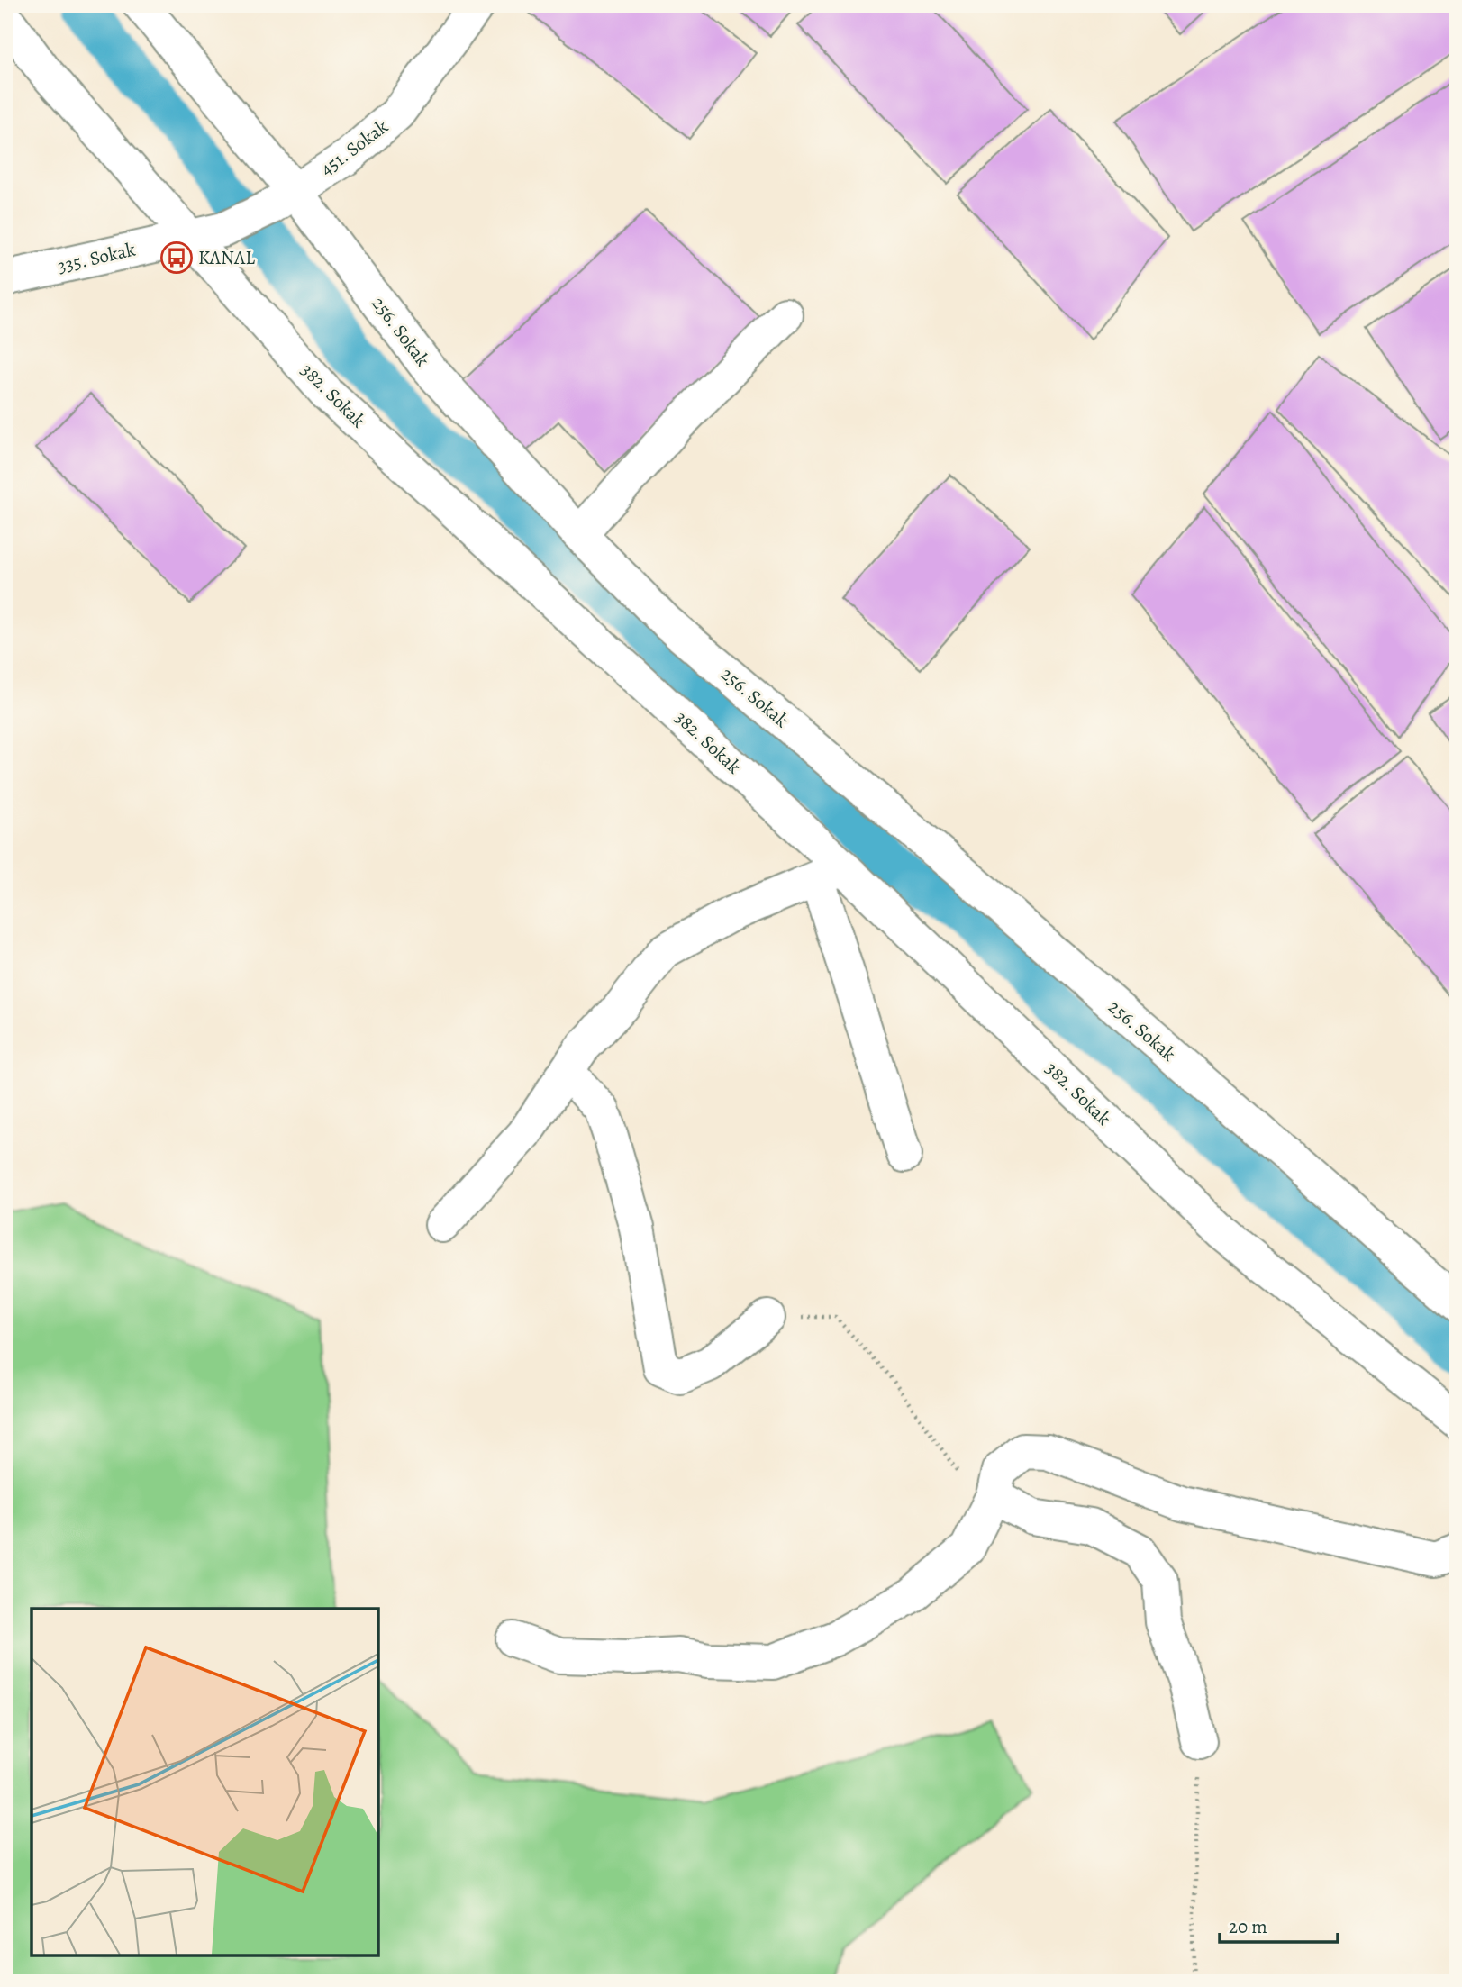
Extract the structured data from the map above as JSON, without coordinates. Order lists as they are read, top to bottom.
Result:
{
  "streets": {
    "street": [
      "451. Sokak",
      "335. Sokak",
      "256. Sokak",
      "382. Sokak"
    ]
  },
  "crossings": [
    ["451. Sokak", "335. Sokak"],
    ["451. Sokak", "256. Sokak"],
    ["451. Sokak", "382. Sokak"],
    ["335. Sokak", "382. Sokak"]
  ],
  "places": {
    "bus stop": ["KANAL"]
  },
  "scale_bar": "20 m"
}
